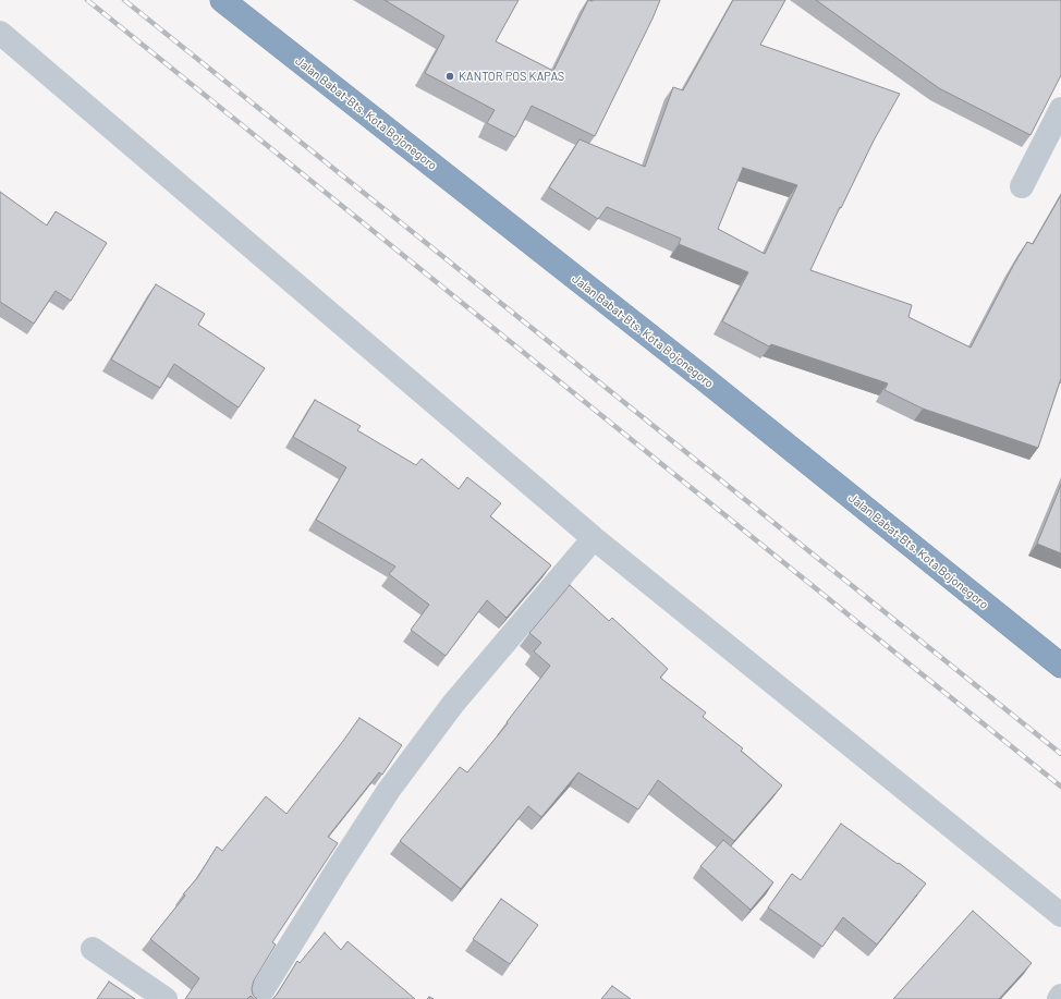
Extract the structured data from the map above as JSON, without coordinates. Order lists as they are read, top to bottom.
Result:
{
  "streets": {
    "highway": ["Jalan Babat-Bts. Kota Bojonegoro"]
  },
  "places": ["KANTOR POS KAPAS"]
}
